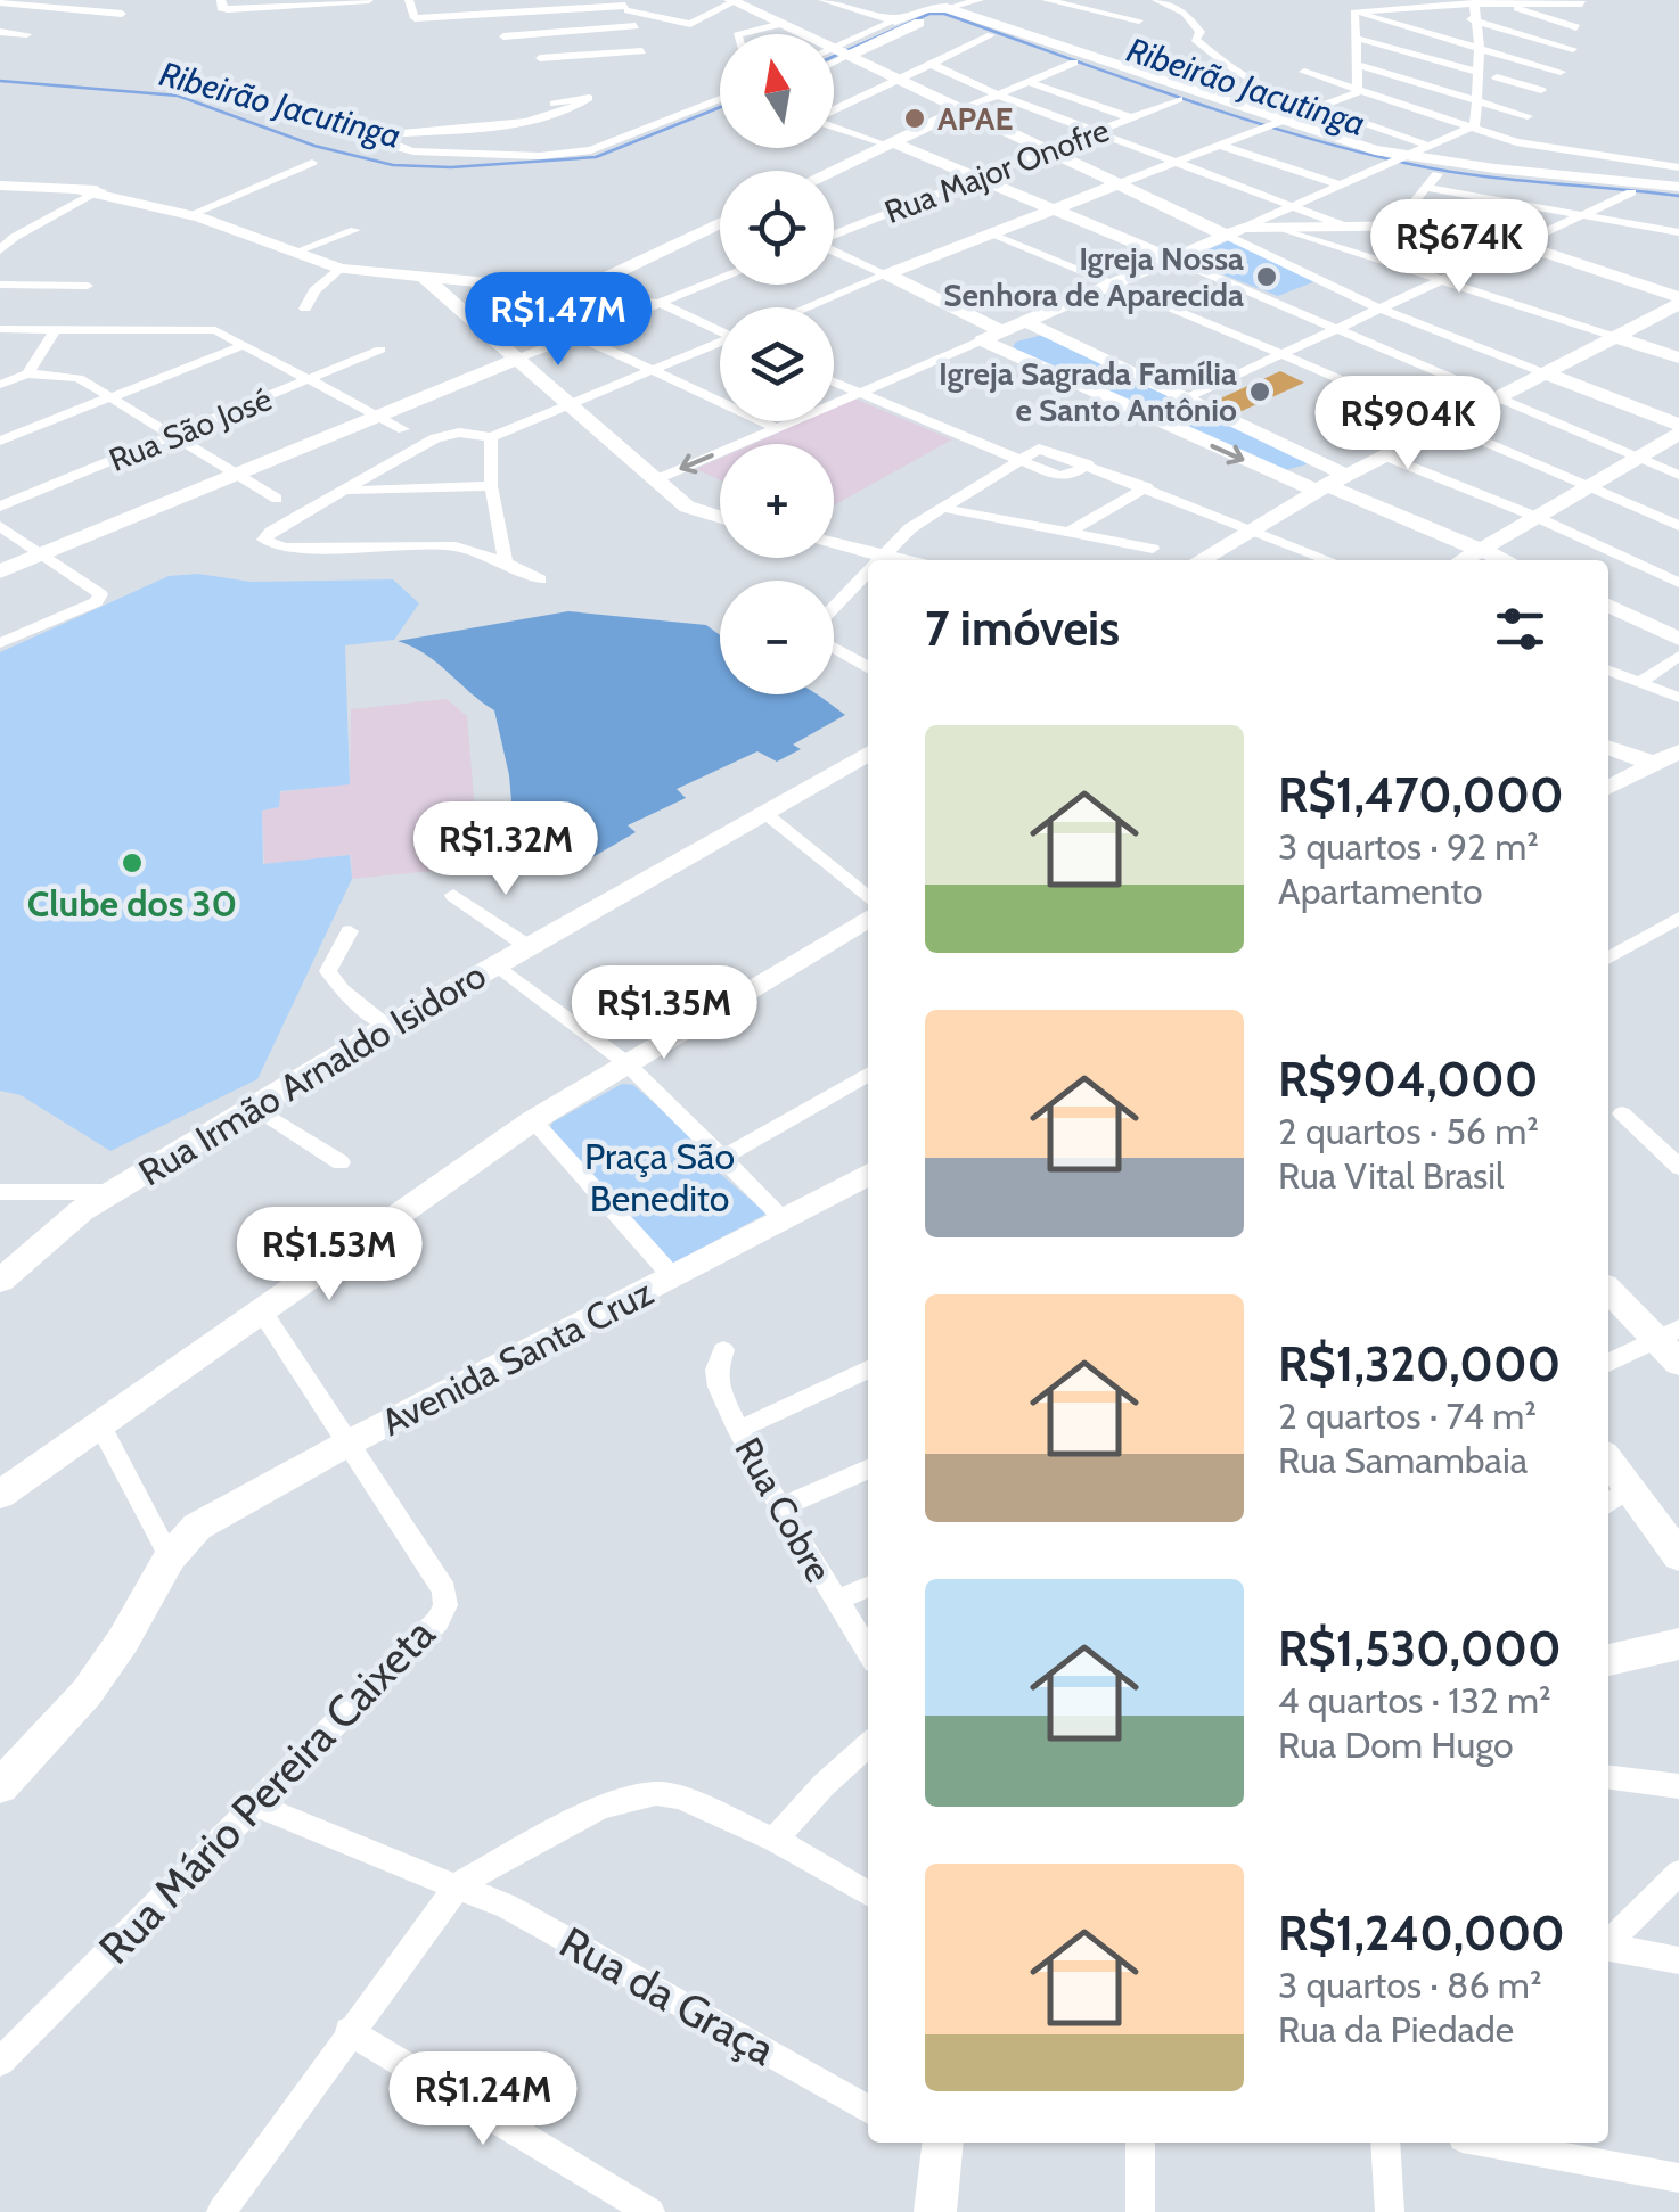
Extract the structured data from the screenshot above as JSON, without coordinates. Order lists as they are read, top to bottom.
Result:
{
  "streets": {
    "street": [
      "Rua Major Onofre",
      "Rua São José",
      "Rua Irmão Arnaldo Isidoro",
      "Avenida Santa Cruz",
      "Rua Cobre",
      "Rua Mário Pereira Caixeta",
      "Rua da Graça"
    ]
  },
  "crossings": [
    ["Avenida Santa Cruz", "Rua Mário Pereira Caixeta"],
    ["Rua Mário Pereira Caixeta", "Rua da Graça"]
  ],
  "water": ["Ribeirão Jacutinga"],
  "parks": ["Praça São Benedito"],
  "places": [
    "APAE",
    "Igreja Nossa Senhora de Aparecida",
    "Igreja Sagrada Família e Santo Antônio",
    "Clube dos 30"
  ],
  "north": "top",
  "page": {
    "map_buttons": ["+", "−"],
    "price": [
      "R$674K",
      "R$1.47M",
      "R$904K",
      "R$1.32M",
      "R$1.35M",
      "R$1.53M",
      "R$1.24M"
    ],
    "heading": "7 imóveis",
    "list": [
      {
        "name": "R$1,470,000",
        "note": "3 quartos · 92 m² · Apartamento"
      },
      {
        "name": "R$904,000",
        "note": "2 quartos · 56 m² · Rua Vital Brasil"
      },
      {
        "name": "R$1,320,000",
        "note": "2 quartos · 74 m² · Rua Samambaia"
      },
      {
        "name": "R$1,530,000",
        "note": "4 quartos · 132 m² · Rua Dom Hugo"
      },
      {
        "name": "R$1,240,000",
        "note": "3 quartos · 86 m² · Rua da Piedade"
      }
    ]
  }
}
